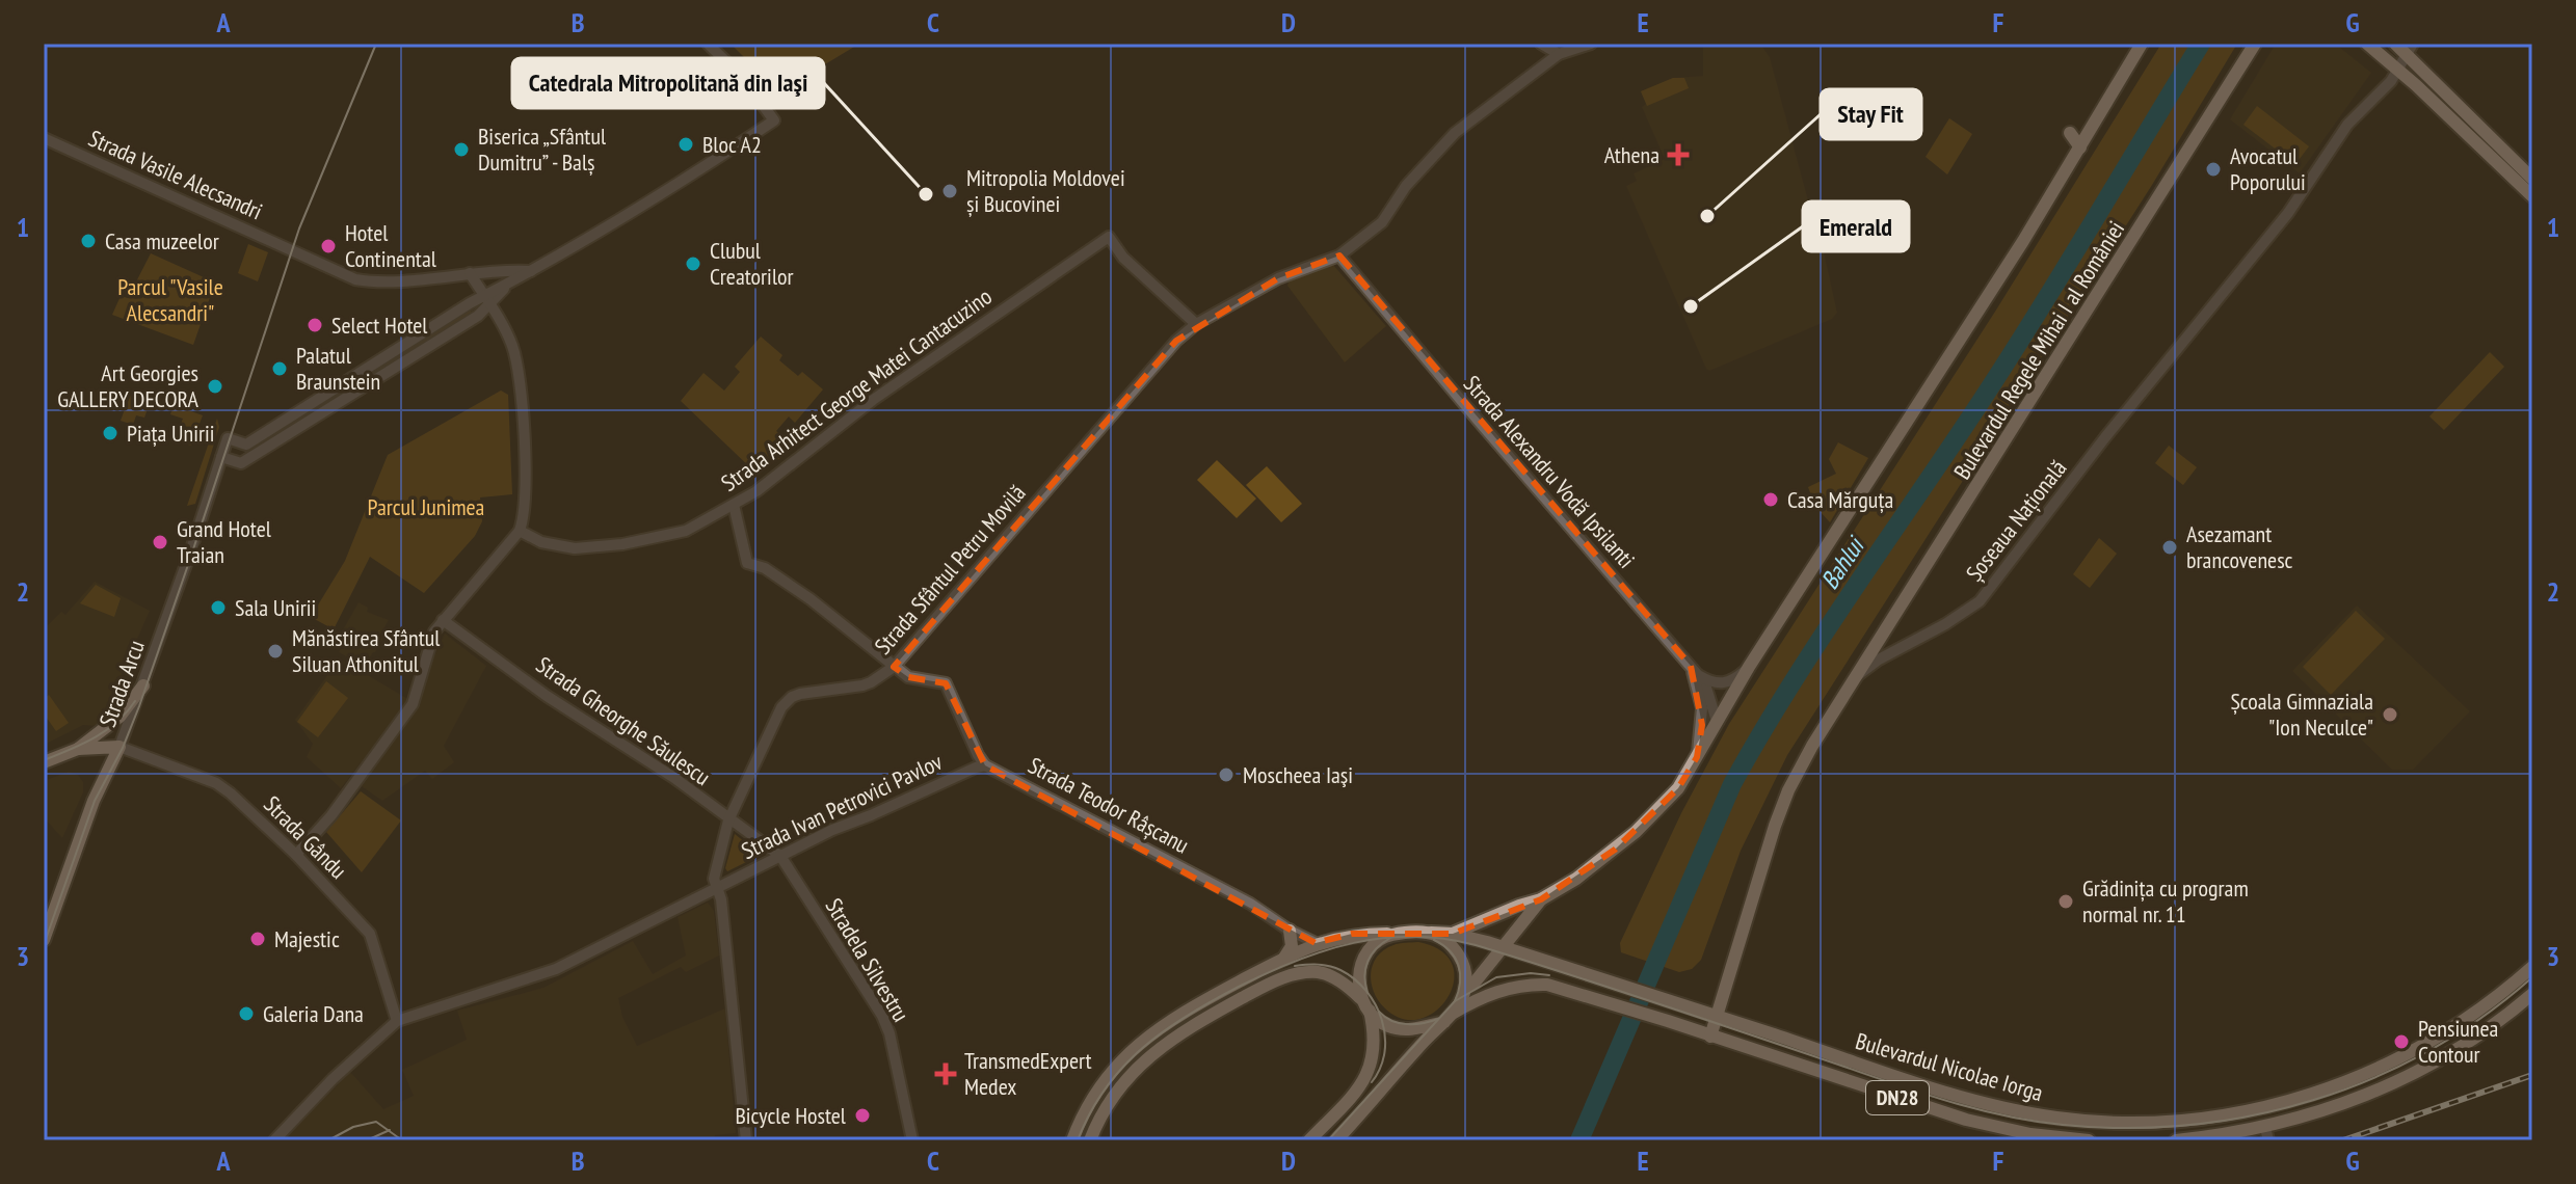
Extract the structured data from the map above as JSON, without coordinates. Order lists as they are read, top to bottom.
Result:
{
  "streets": {
    "main road": [
      "Bulevardul Regele Mihai I al României",
      "Șoseaua Națională",
      "Strada Arcu",
      "Bulevardul Nicolae Iorga",
      "DN28"
    ],
    "street": [
      "Strada Vasile Alecsandri",
      "Strada Arhitect George Matei Cantacuzino",
      "Strada Alexandru Vodă Ipsilanti",
      "Strada Sfântul Petru Movilă",
      "Strada Gheorghe Săulescu",
      "Strada Teodor Râșcanu",
      "Strada Ivan Petrovici Pavlov",
      "Strada Gându",
      "Stradela Silvestru"
    ]
  },
  "crossings": [
    ["Bulevardul Regele Mihai I al României", "Șoseaua Națională"],
    ["Strada Arhitect George Matei Cantacuzino", "Strada Sfântul Petru Movilă"],
    ["Strada Alexandru Vodă Ipsilanti", "Strada Sfântul Petru Movilă"],
    ["Șoseaua Națională", "Bulevardul Nicolae Iorga"],
    ["Strada Sfântul Petru Movilă", "Strada Gheorghe Săulescu"],
    ["Strada Sfântul Petru Movilă", "Strada Ivan Petrovici Pavlov"],
    ["Strada Arcu", "Strada Gându"],
    ["Strada Gheorghe Săulescu", "Strada Ivan Petrovici Pavlov"],
    ["Strada Gheorghe Săulescu", "Stradela Silvestru"],
    ["Strada Teodor Râșcanu", "Strada Ivan Petrovici Pavlov"],
    ["Strada Ivan Petrovici Pavlov", "Stradela Silvestru"],
    ["Bulevardul Nicolae Iorga", "DN28"]
  ],
  "water": ["Bahlui"],
  "parks": ["Parcul \"Vasile Alecsandri\"", "Parcul Junimea"],
  "places": {
    "other": [
      "Bloc A2",
      "Biserica „Sfântul Dumitru” - Balș",
      "Avocatul Poporului",
      "Mitropolia Moldovei și Bucovinei",
      "Catedrala Mitropolitană din Iaşi",
      "Stay Fit",
      "Casa muzeelor",
      "Hotel Continental",
      "Clubul Creatorilor",
      "Emerald",
      "Select Hotel",
      "Palatul Braunstein",
      "Art Georgies GALLERY DECORA",
      "Piața Unirii",
      "Casa Mărguța",
      "Grand Hotel Traian",
      "Asezamant brancovenesc",
      "Sala Unirii",
      "Mănăstirea Sfântul Siluan Athonitul",
      "Școala Gimnaziala \"Ion Neculce\"",
      "Moscheea Iaşi",
      "Grădinița cu program normal nr. 11",
      "Majestic",
      "Galeria Dana",
      "Pensiunea Contour",
      "Bicycle Hostel"
    ],
    "health": ["Athena", "TransmedExpert Medex"]
  },
  "grid": {
    "columns": [
      "A",
      "B",
      "C",
      "D",
      "E",
      "F",
      "G"
    ],
    "rows": ["1", "2", "3"]
  }
}
